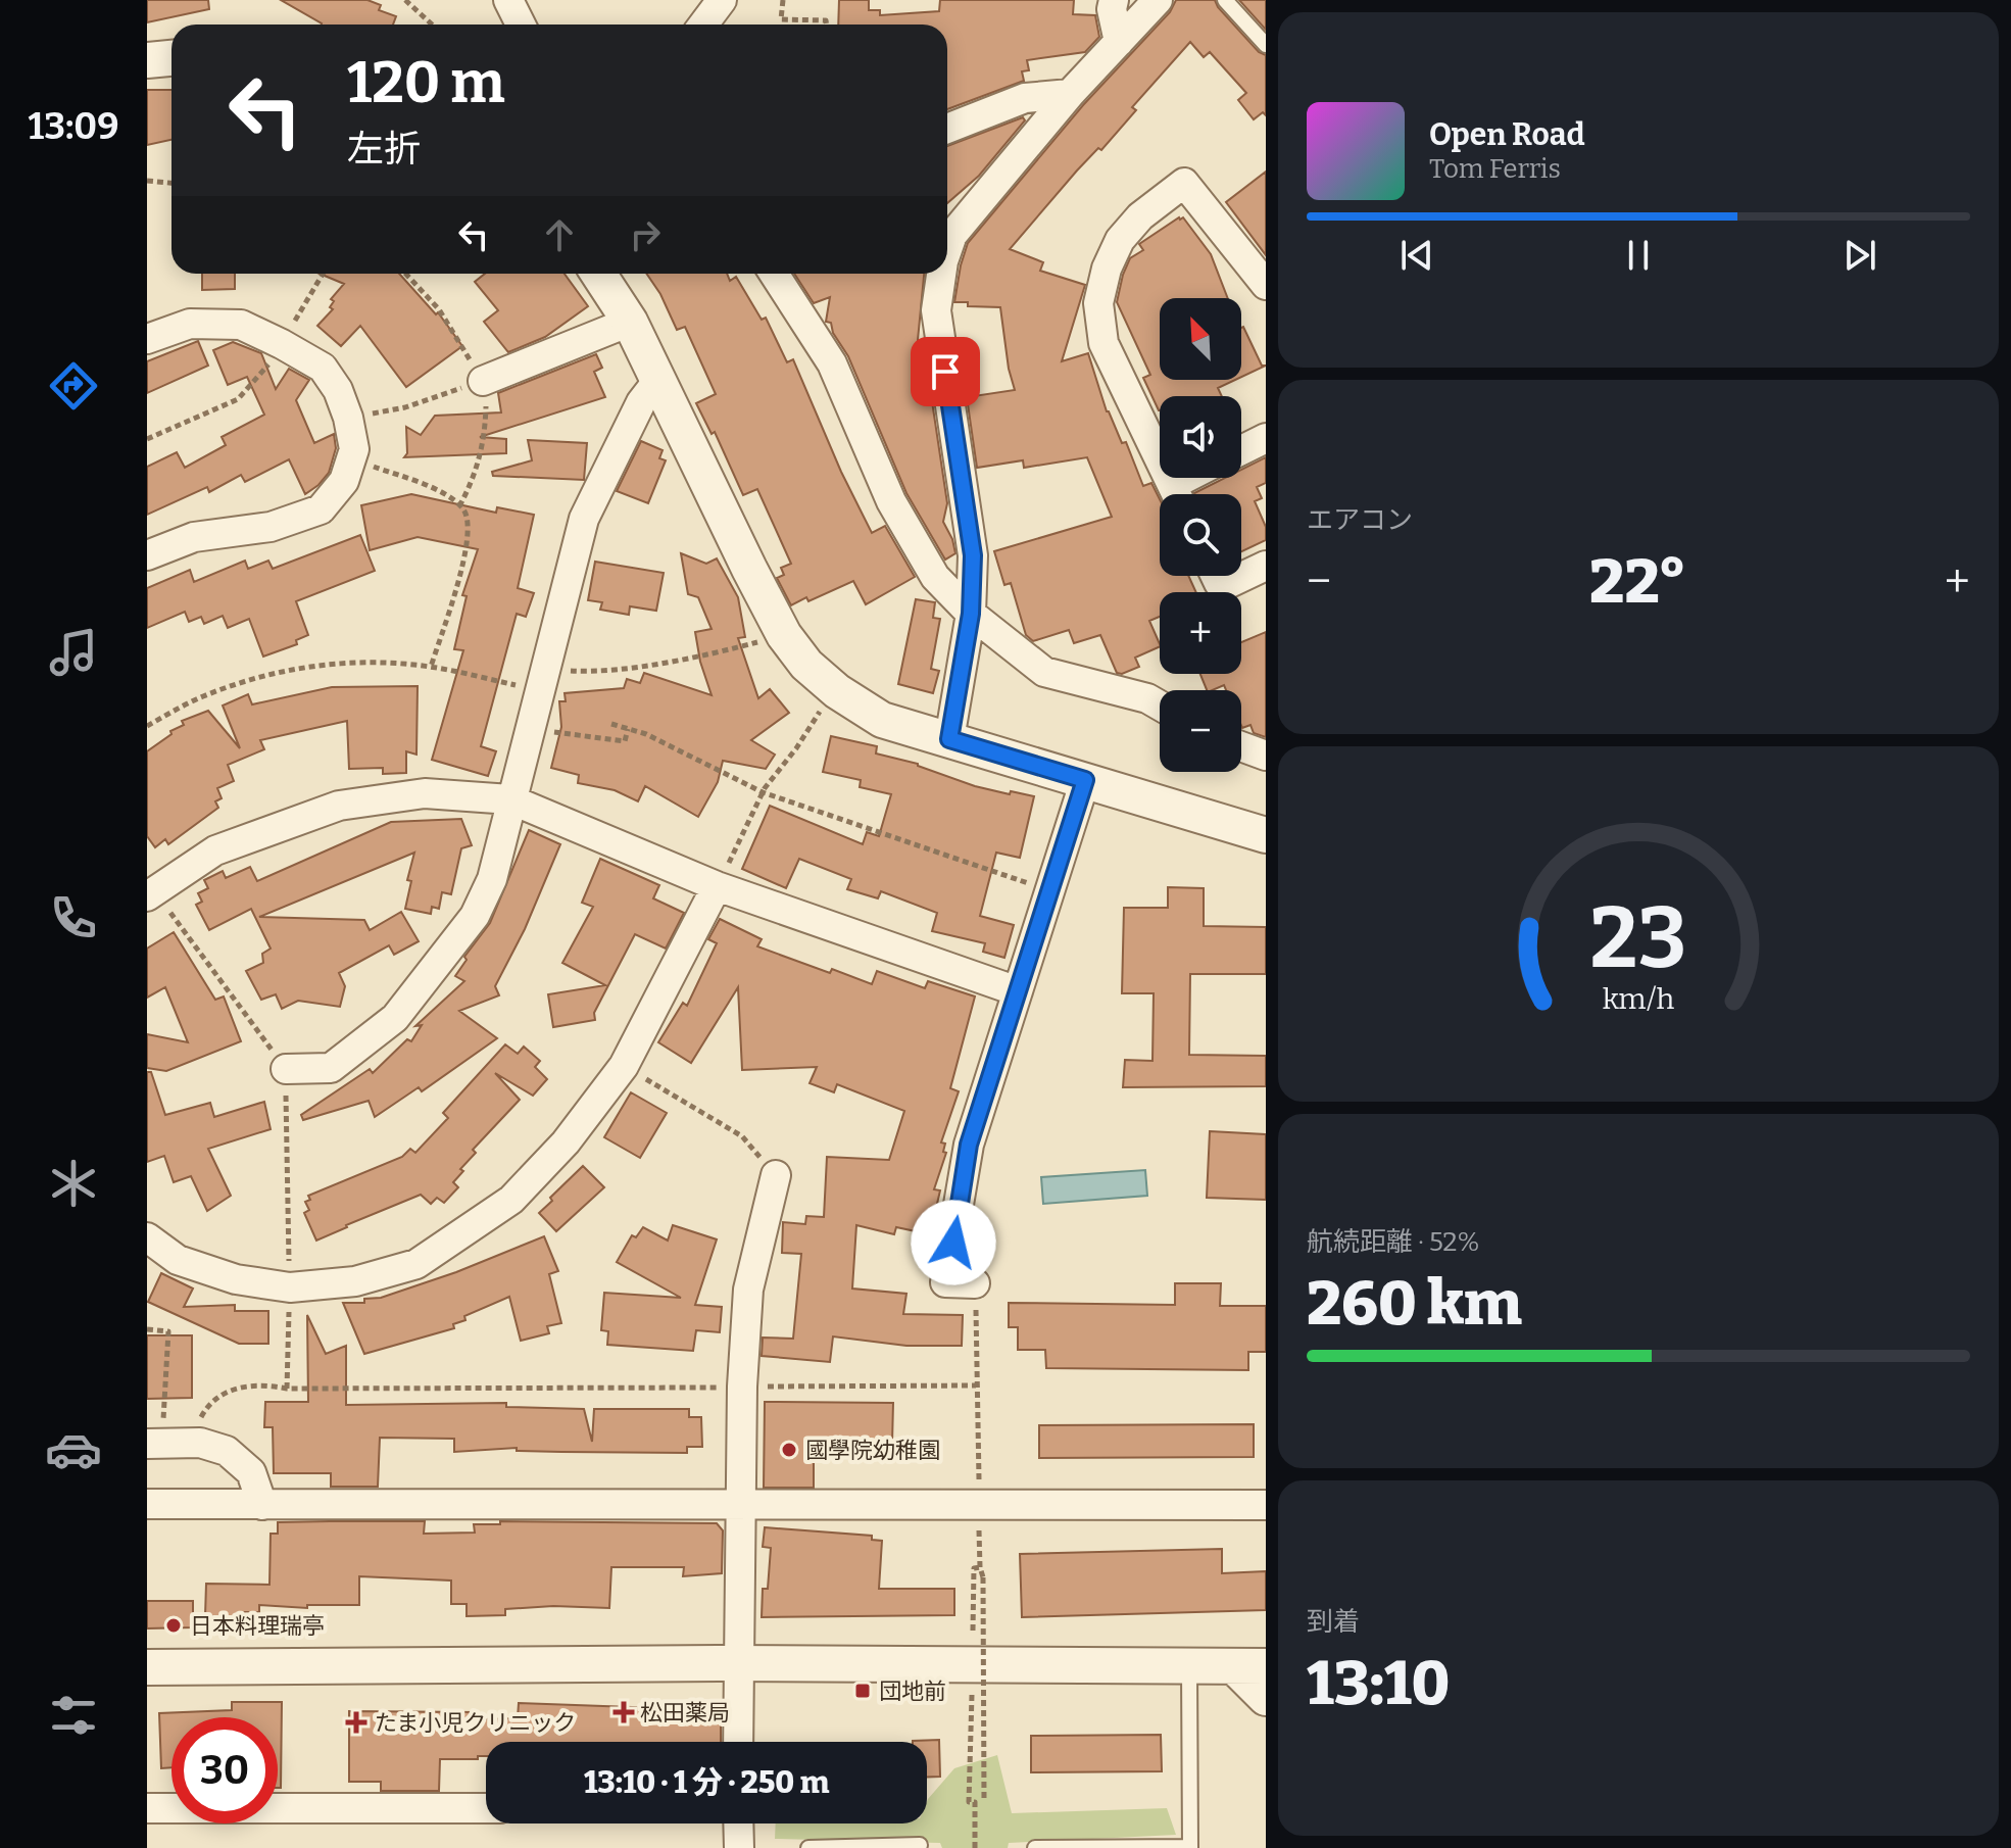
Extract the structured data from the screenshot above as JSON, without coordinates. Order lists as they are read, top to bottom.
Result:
{
  "places": {
    "other": ["國學院幼稚園", "日本料理瑞亭"],
    "transit": ["団地前"],
    "health": ["松田薬局", "たま小児クリニック"]
  },
  "north": "top left",
  "page": {
    "tabs": "13:09",
    "turn": ["120 m", "左折"],
    "song": ["Open Road", "Tom Ferris"],
    "map_buttons": ["+", "−"],
    "tile": [
      "エアコン",
      ["航続距離 · 52%", "260 km"],
      ["到着", "13:10"]
    ],
    "heat": ["−", "22°", "+"],
    "limit": "30",
    "trip": "13:10 · 1 分 · 250 m",
    "gauge": ["23", "km/h"]
  }
}
